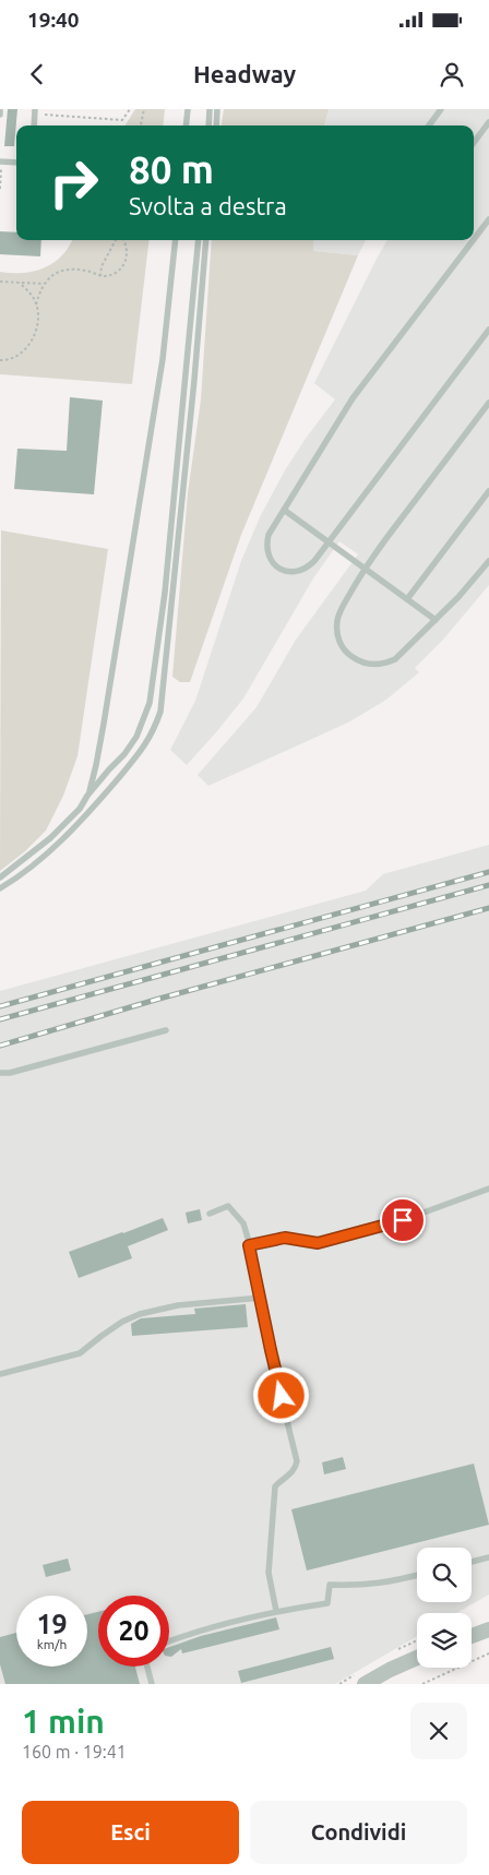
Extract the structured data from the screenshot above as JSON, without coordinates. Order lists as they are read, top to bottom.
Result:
{
  "page": {
    "status": "19:40",
    "header": "Headway",
    "turn": ["80 m", "Svolta a destra"],
    "speed": "19 km/h",
    "limit": "20",
    "heading": ["1 min", "160 m · 19:41"],
    "buttons": ["Esci", "Condividi"]
  }
}
